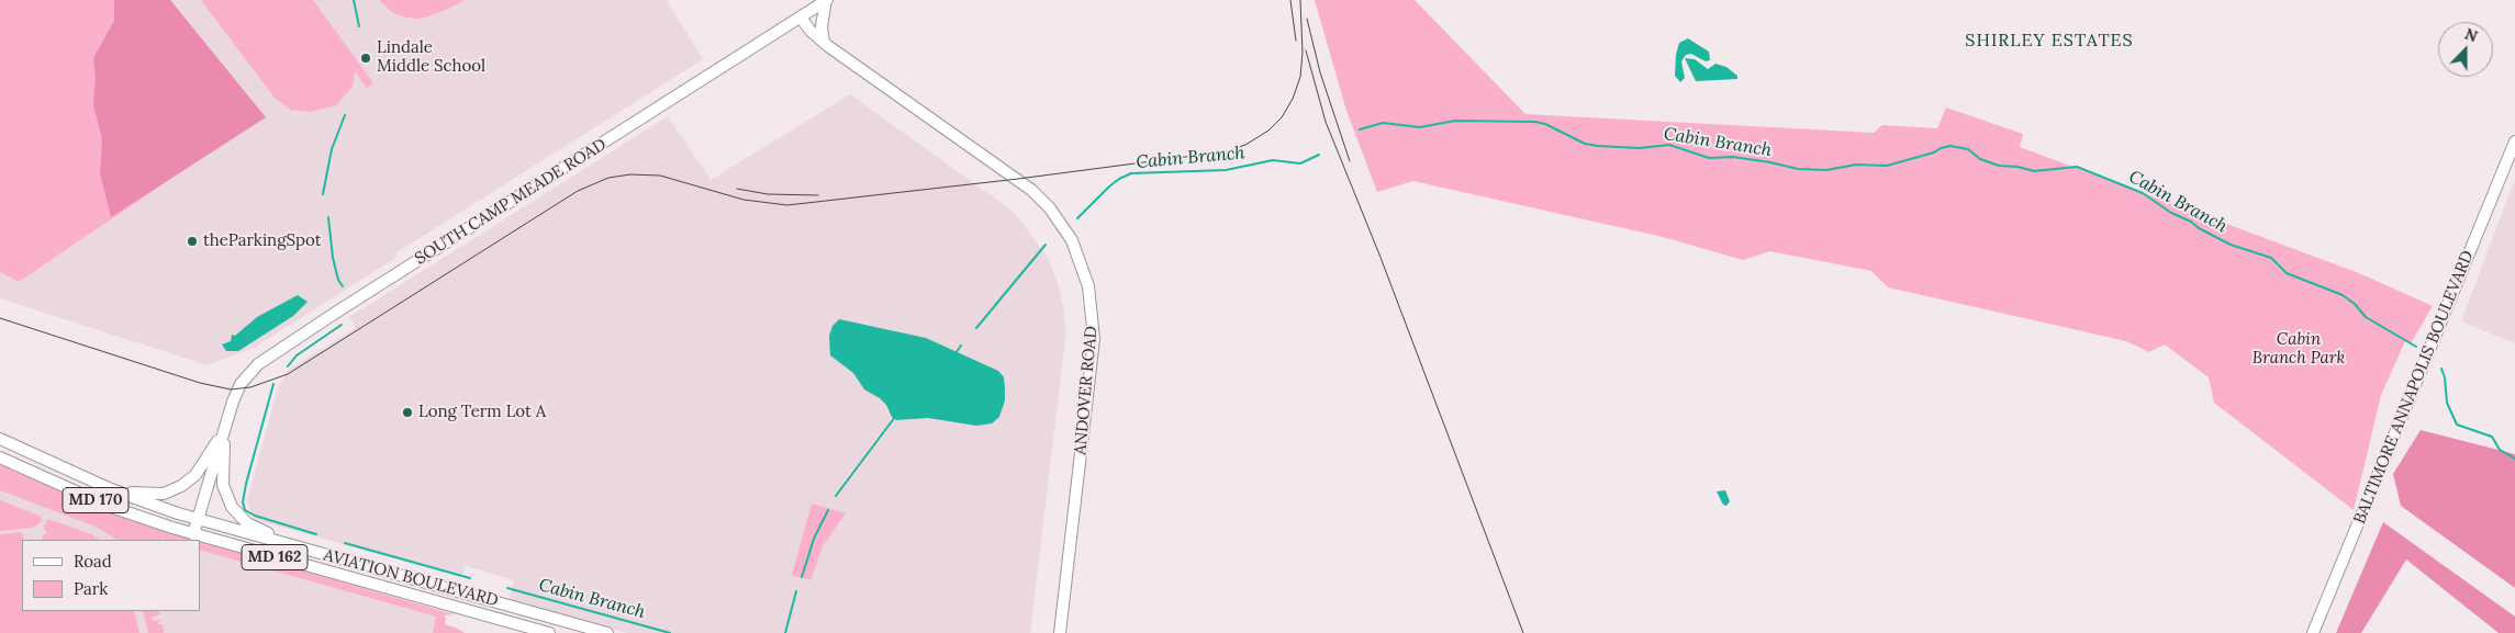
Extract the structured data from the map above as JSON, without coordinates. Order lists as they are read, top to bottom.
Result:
{
  "streets": {
    "main road": [
      "SOUTH CAMP MEADE ROAD",
      "BALTIMORE ANNAPOLIS BOULEVARD",
      "ANDOVER ROAD",
      "MD 170",
      "MD 162",
      "AVIATION BOULEVARD"
    ]
  },
  "crossings": [
    ["SOUTH CAMP MEADE ROAD", "ANDOVER ROAD"],
    ["SOUTH CAMP MEADE ROAD", "MD 170"],
    ["MD 170", "AVIATION BOULEVARD"]
  ],
  "districts": ["SHIRLEY ESTATES"],
  "water": ["Cabin Branch"],
  "parks": ["Cabin Branch Park"],
  "places": ["Lindale Middle School", "theParkingSpot", "Long Term Lot A"],
  "legend": ["Road", "Park"],
  "north": "top"
}
